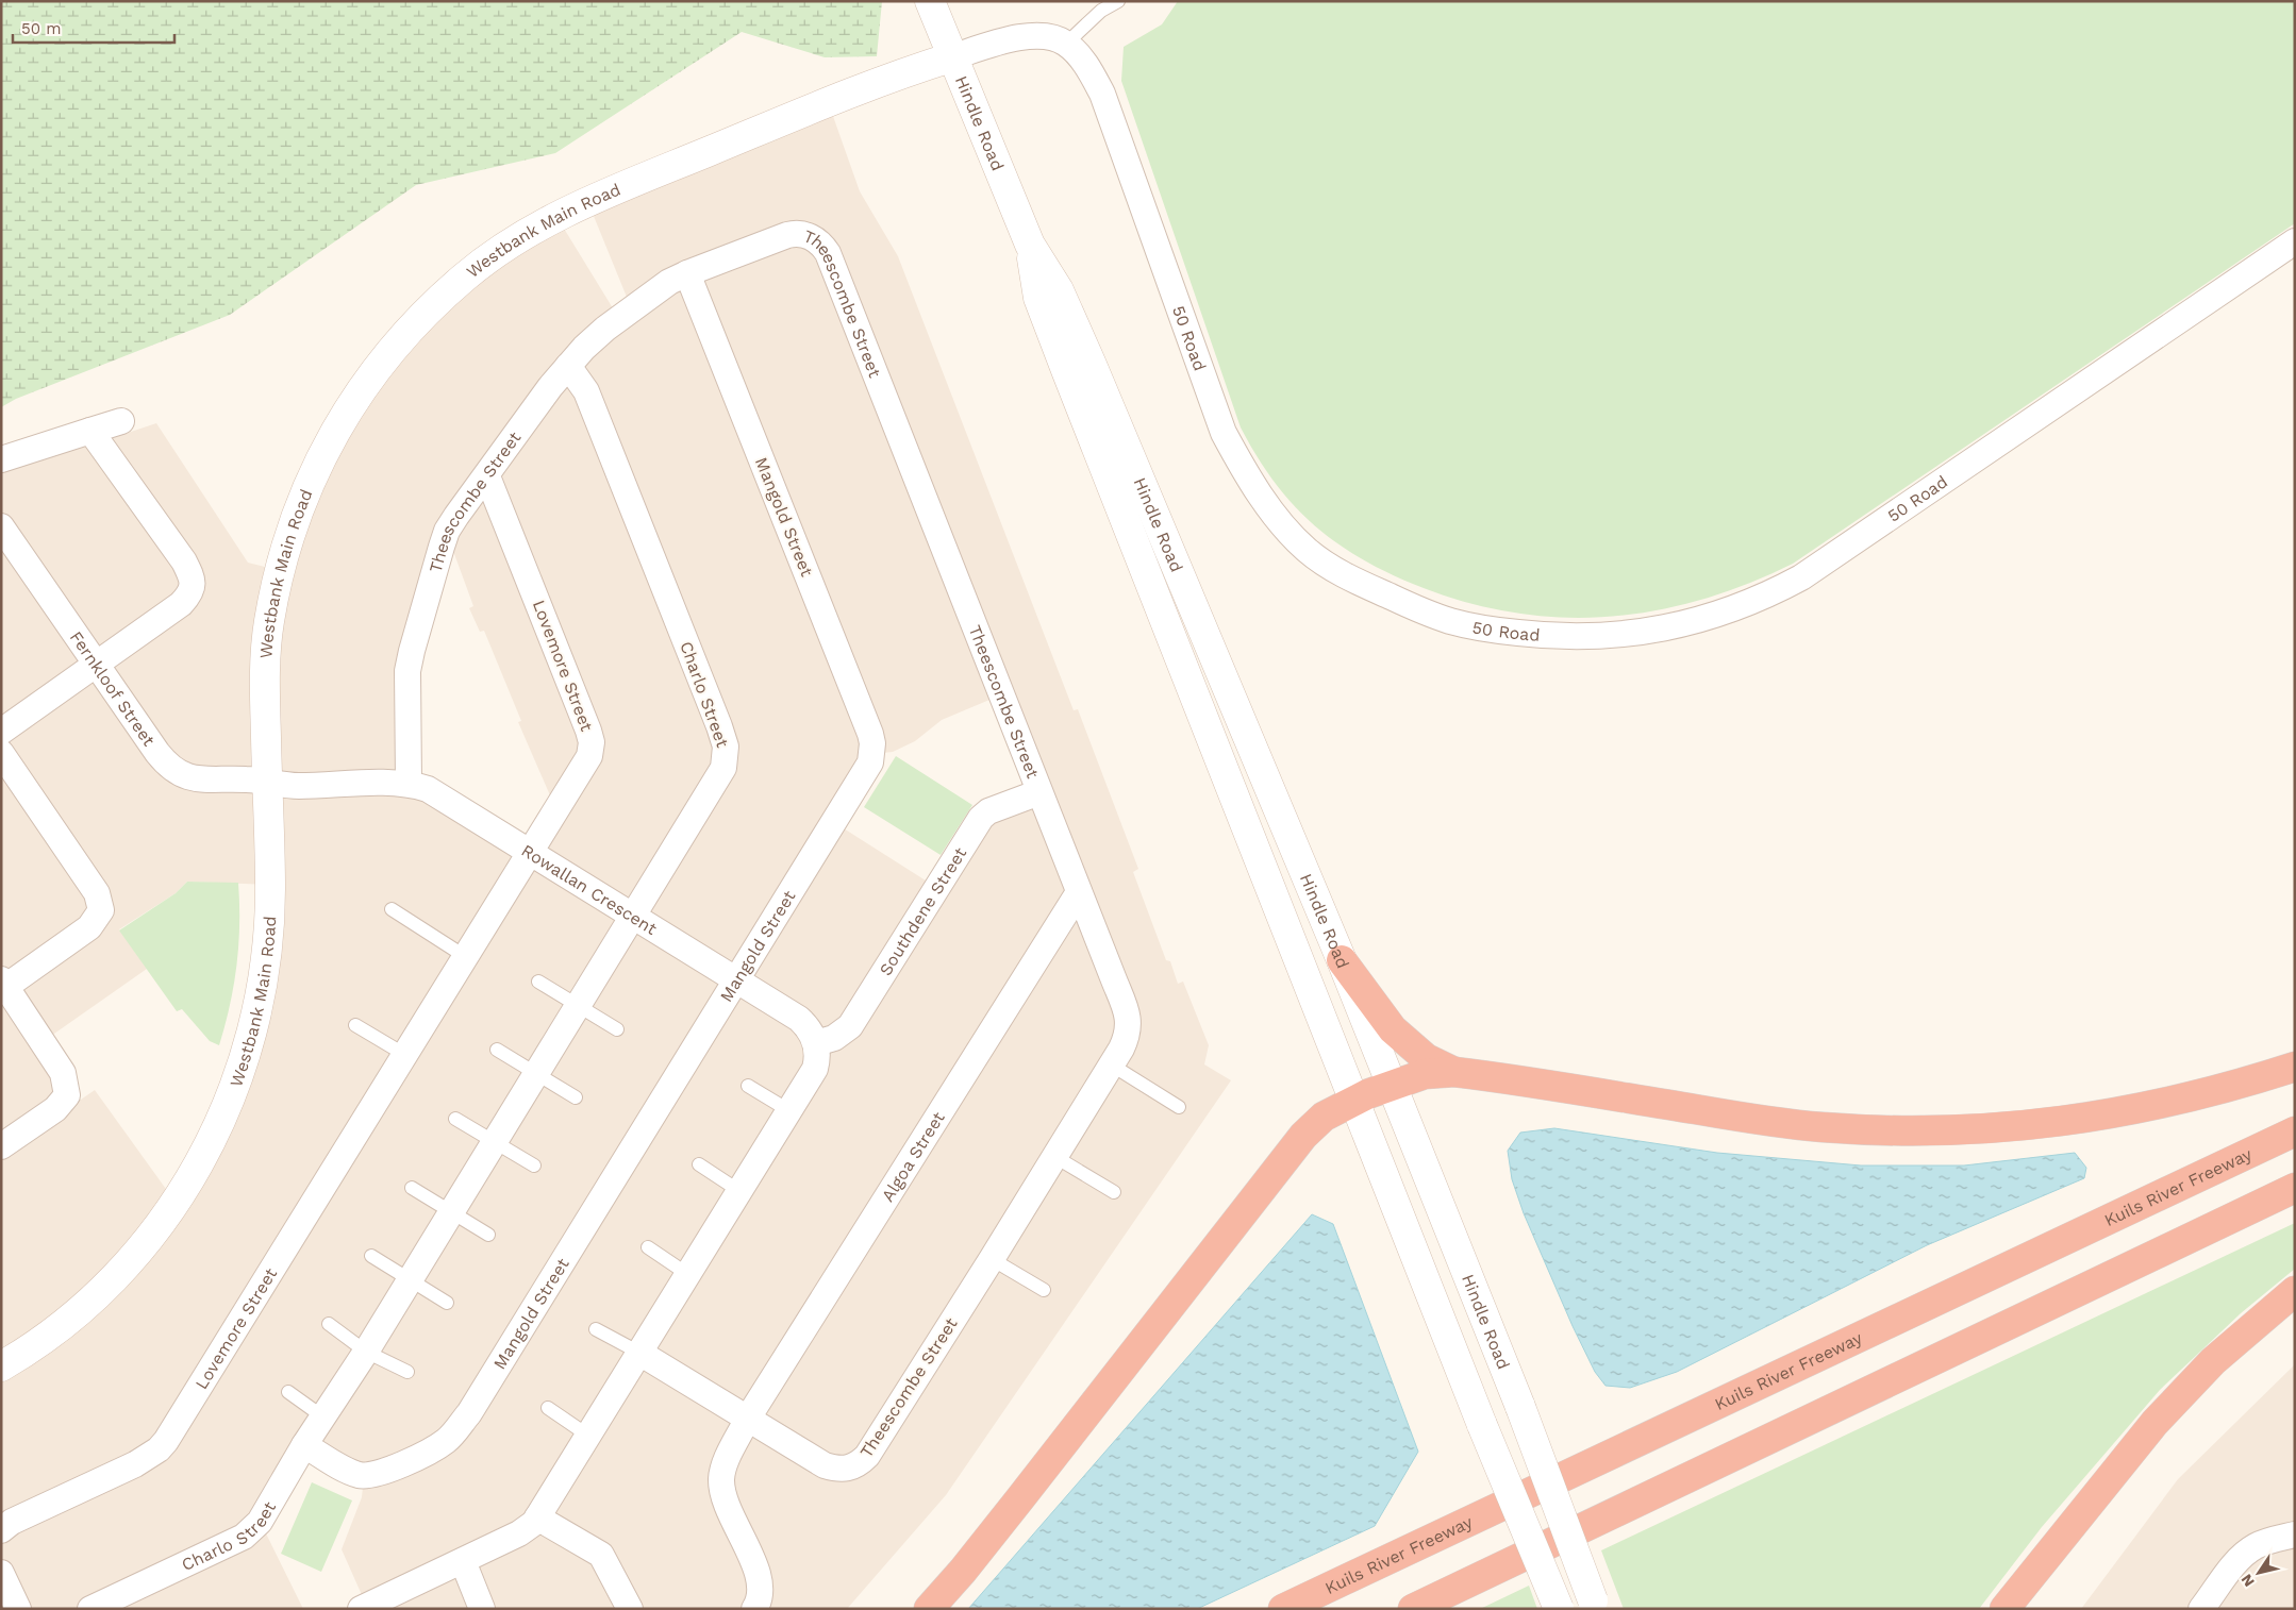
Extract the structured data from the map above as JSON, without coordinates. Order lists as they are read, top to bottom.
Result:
{
  "streets": {
    "highway": ["Kuils River Freeway"],
    "main road": ["Hindle Road", "Westbank Main Road"],
    "street": [
      "Theescombe Street",
      "50 Road",
      "Mangold Street",
      "Lovemore Street",
      "Fernkloof Street",
      "Charlo Street",
      "Rowallan Crescent",
      "Southdene Street",
      "Algoa Street"
    ]
  },
  "crossings": [
    ["Hindle Road", "Westbank Main Road"],
    ["Westbank Main Road", "Fernkloof Street"],
    ["Westbank Main Road", "Rowallan Crescent"],
    ["Theescombe Street", "Mangold Street"],
    ["Theescombe Street", "Lovemore Street"],
    ["Theescombe Street", "Charlo Street"],
    ["Theescombe Street", "Rowallan Crescent"],
    ["Theescombe Street", "Southdene Street"],
    ["Theescombe Street", "Algoa Street"],
    ["Mangold Street", "Charlo Street"],
    ["Mangold Street", "Rowallan Crescent"],
    ["Lovemore Street", "Rowallan Crescent"],
    ["Fernkloof Street", "Rowallan Crescent"],
    ["Charlo Street", "Rowallan Crescent"],
    ["Rowallan Crescent", "Southdene Street"]
  ],
  "scale_bar": "50 m",
  "north": "bottom left"
}
